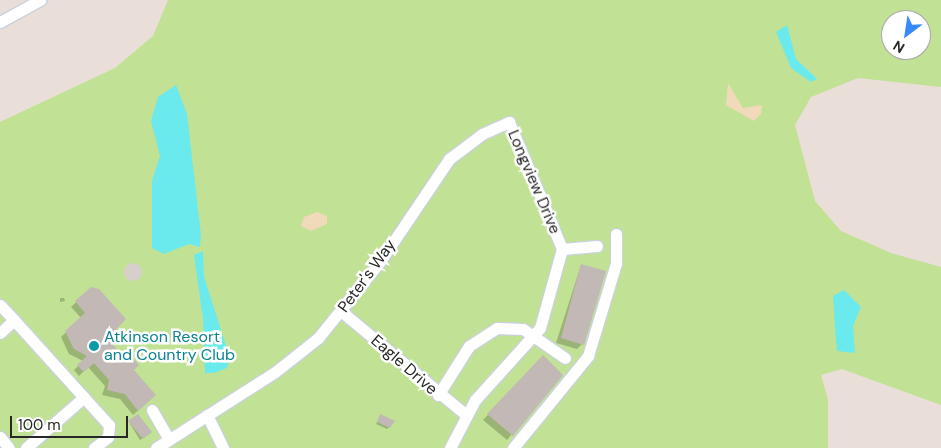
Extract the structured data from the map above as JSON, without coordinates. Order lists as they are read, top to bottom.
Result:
{
  "streets": {
    "street": ["Longview Drive", "Peter's Way", "Eagle Drive"]
  },
  "crossings": [
    ["Longview Drive", "Peter's Way"],
    ["Longview Drive", "Eagle Drive"],
    ["Peter's Way", "Eagle Drive"]
  ],
  "places": ["Atkinson Resort and Country Club"],
  "scale_bar": "100 m",
  "north": "bottom left"
}
